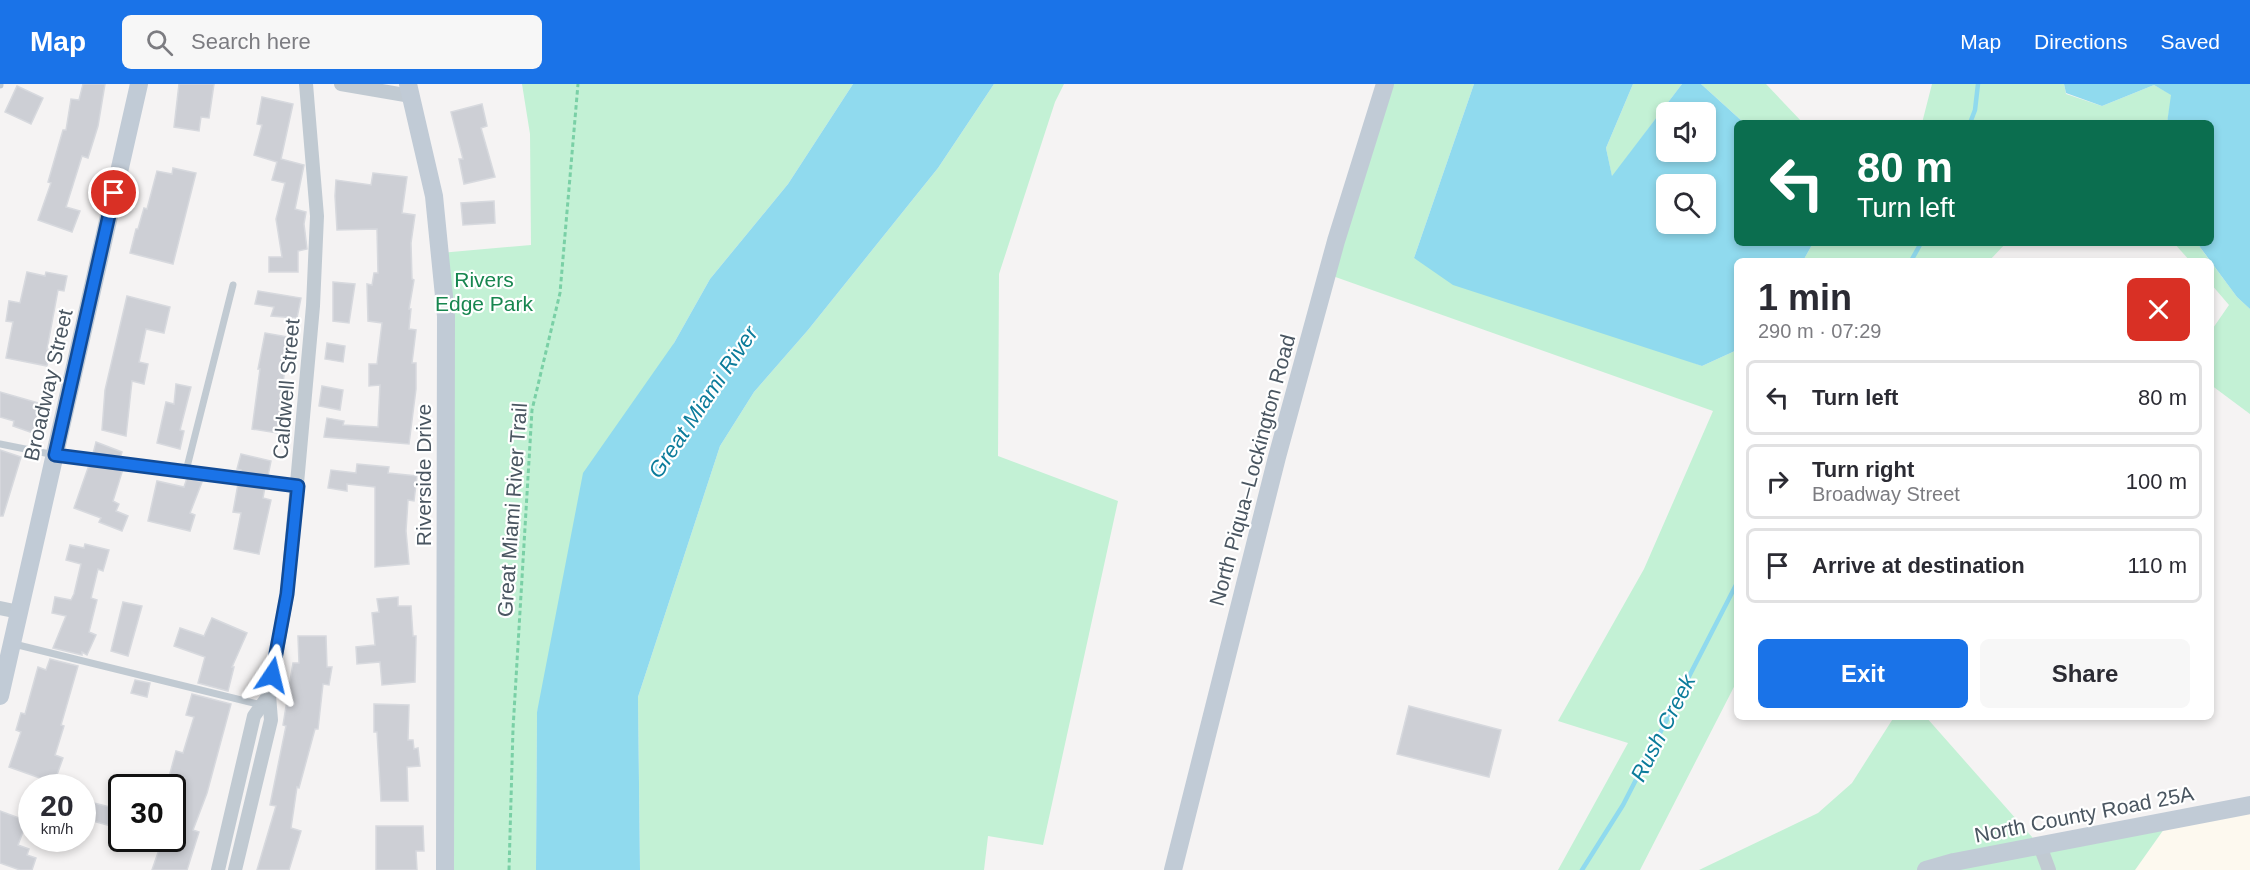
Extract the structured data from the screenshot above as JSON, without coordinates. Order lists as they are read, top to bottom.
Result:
{
  "streets": {
    "street": [
      "Broadway Street",
      "Caldwell Street",
      "North Piqua–Lockington Road",
      "Riverside Drive",
      "North County Road 25A"
    ],
    "path": ["Great Miami River Trail"]
  },
  "water": ["Great Miami River", "Rush Creek"],
  "parks": ["Rivers Edge Park"],
  "page": {
    "header": "Map",
    "search": "Search here",
    "nav": ["Map", "Directions", "Saved"],
    "turn": ["80 m", "Turn left"],
    "heading": ["1 min", "290 m · 07:29"],
    "list": [
      {
        "name": "Turn left",
        "value": "80 m"
      },
      {
        "name": "Turn right",
        "note": "Broadway Street",
        "value": "100 m"
      },
      {
        "name": "Arrive at destination",
        "value": "110 m"
      }
    ],
    "buttons": ["Exit", "Share"],
    "speed": "20 km/h",
    "limit": "30"
  }
}
